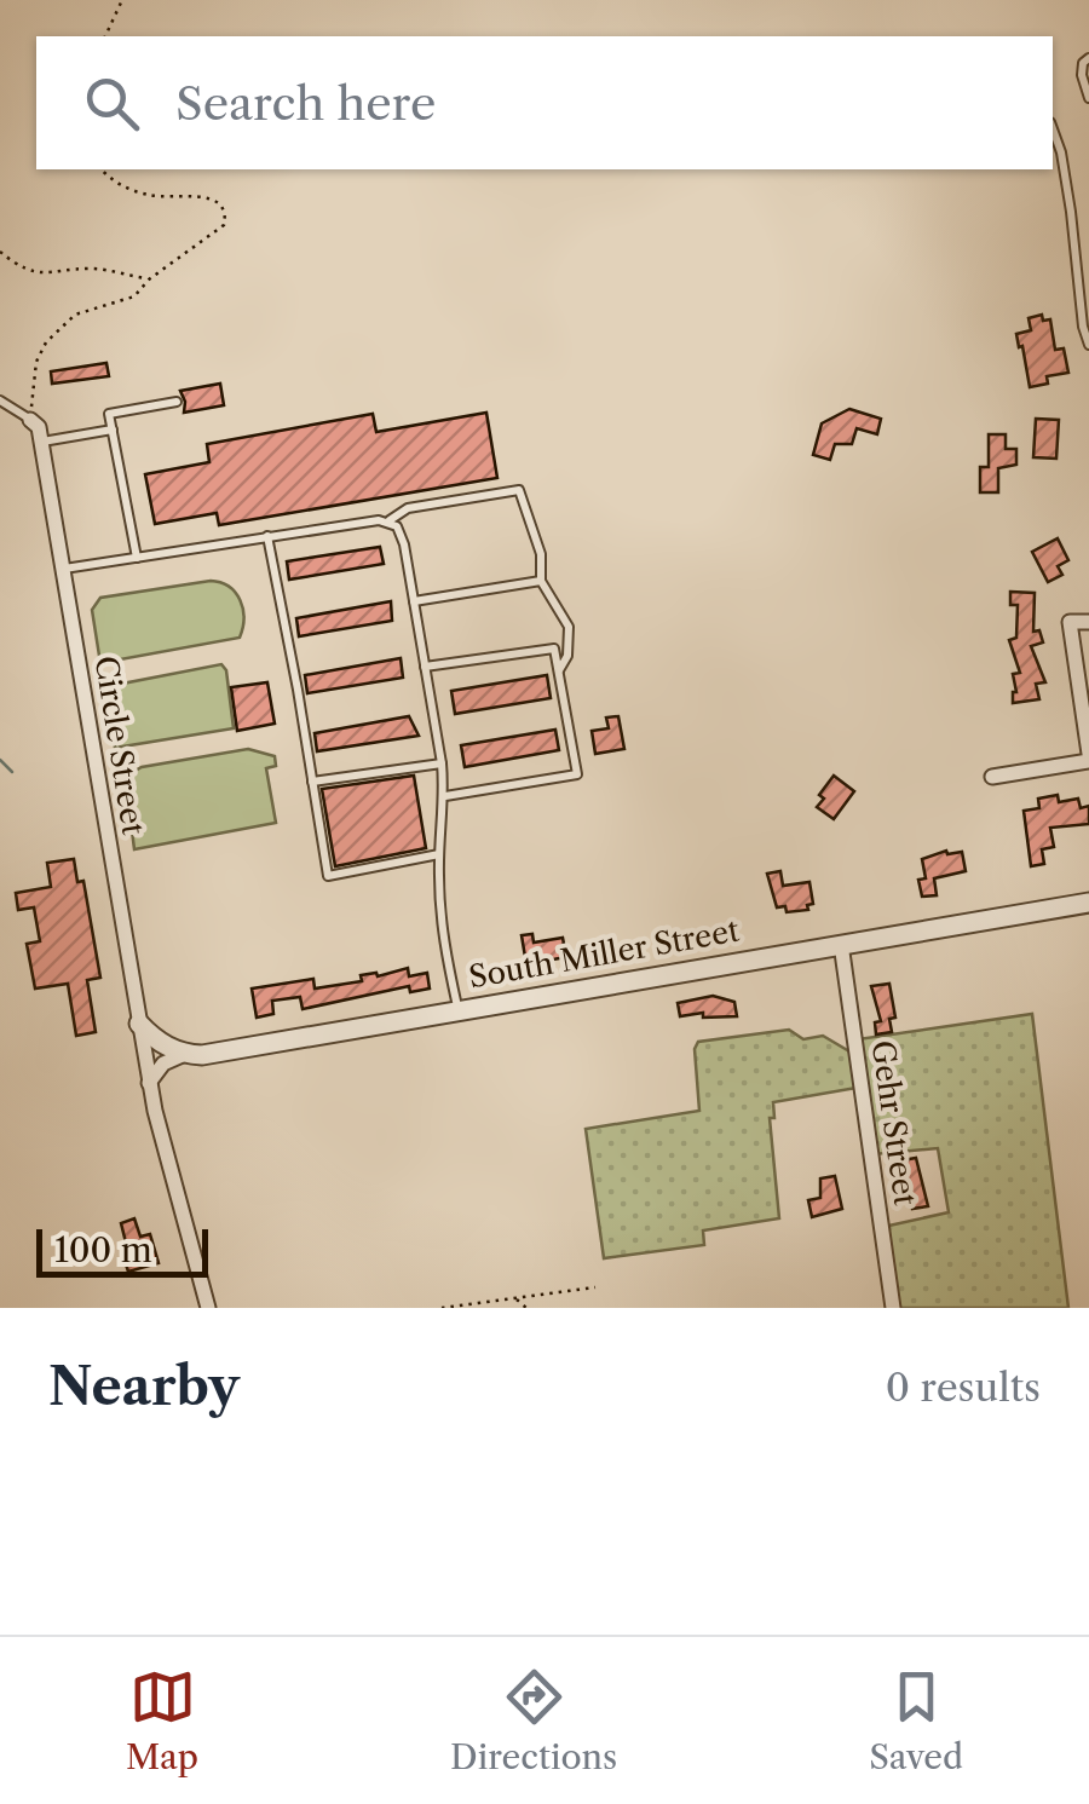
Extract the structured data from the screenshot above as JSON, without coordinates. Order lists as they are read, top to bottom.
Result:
{
  "streets": {
    "street": ["Circle Street", "South Miller Street", "Gehr Street"]
  },
  "crossings": [
    ["South Miller Street", "Gehr Street"]
  ],
  "scale_bar": "100 m",
  "page": {
    "search": "Search here",
    "scale": "100 m",
    "heading": ["Nearby", "0 results"],
    "nav": ["Map", "Directions", "Saved"]
  }
}
